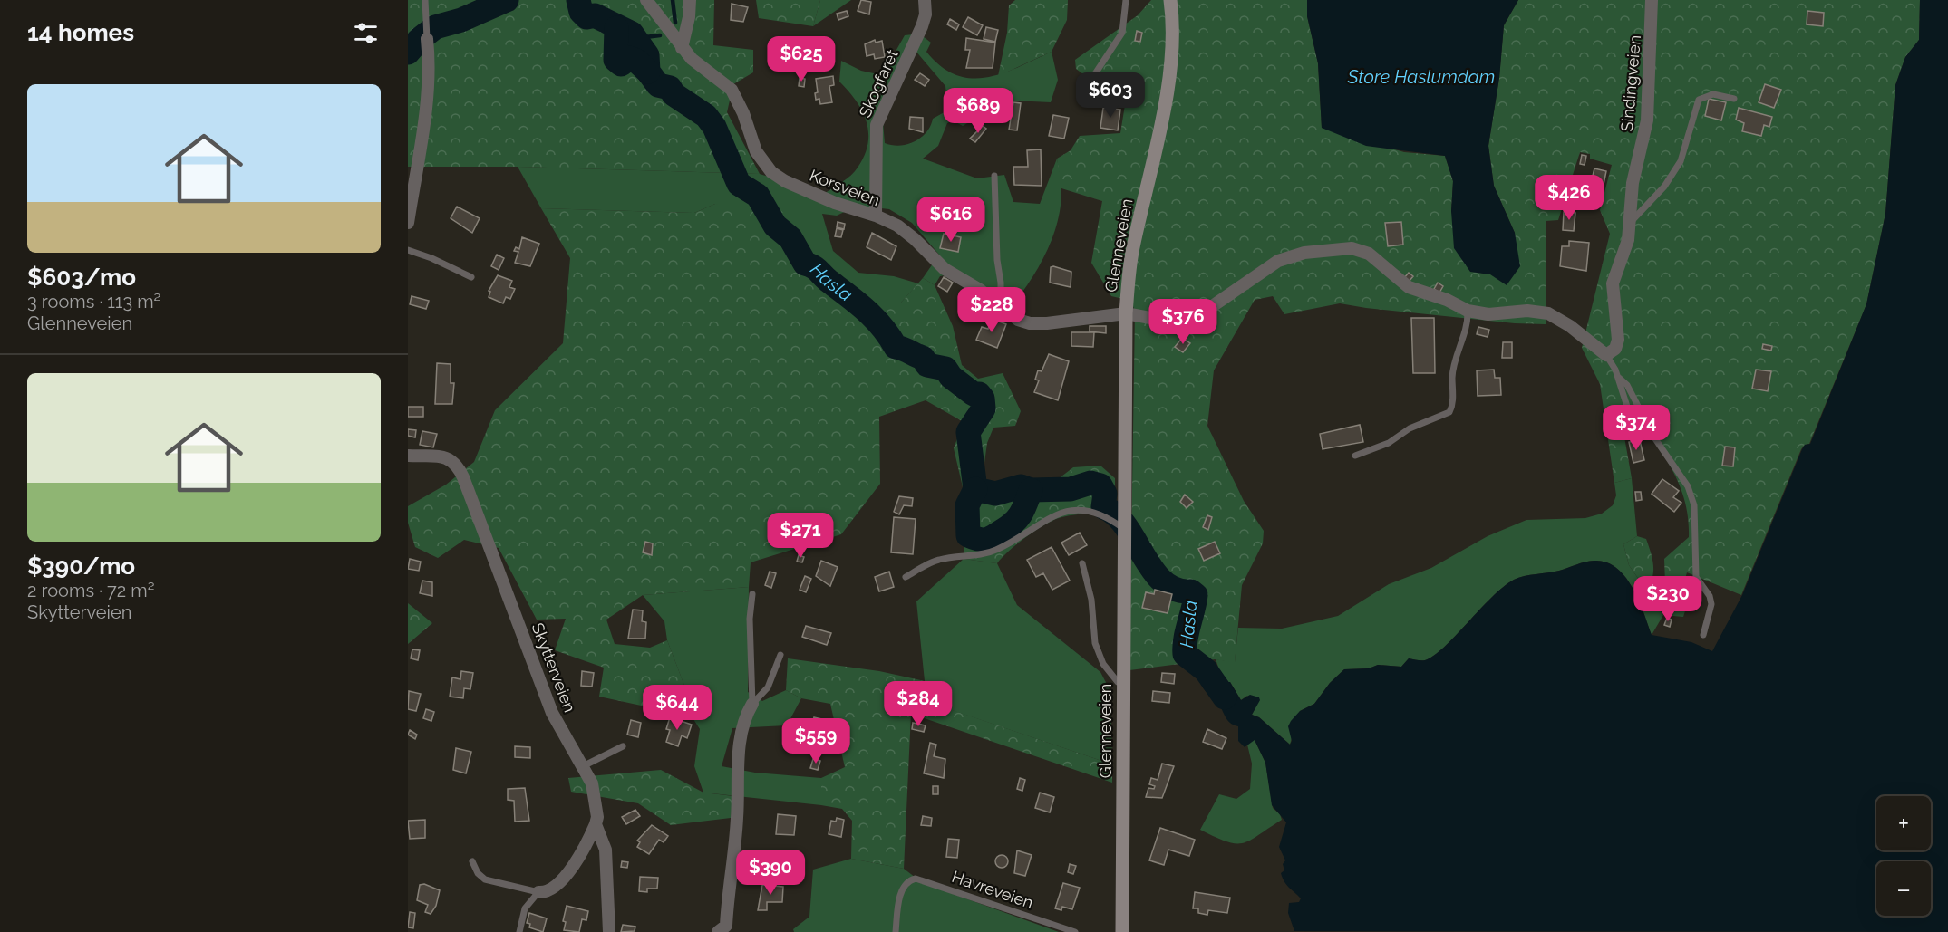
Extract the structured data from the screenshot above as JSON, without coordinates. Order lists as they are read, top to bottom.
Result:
{
  "streets": {
    "main road": ["Glenneveien"],
    "street": [
      "Skogfaret",
      "Sindingveien",
      "Korsveien",
      "Skytterveien"
    ],
    "lane": ["Havreveien"]
  },
  "crossings": [
    ["Skogfaret", "Korsveien"],
    ["Sindingveien", "Korsveien"],
    ["Korsveien", "Glenneveien"]
  ],
  "water": ["Store Haslumdam", "Hasla"],
  "page": {
    "heading": "14 homes",
    "price": [
      "$625",
      "$603",
      "$689",
      "$426",
      "$616",
      "$228",
      "$376",
      "$374",
      "$271",
      "$230",
      "$284",
      "$644",
      "$559",
      "$390"
    ],
    "list": [
      {
        "name": "$603/mo",
        "note": "3 rooms · 113 m² · Glenneveien"
      },
      {
        "name": "$390/mo",
        "note": "2 rooms · 72 m² · Skytterveien"
      }
    ],
    "map_buttons": ["+", "−"]
  }
}
